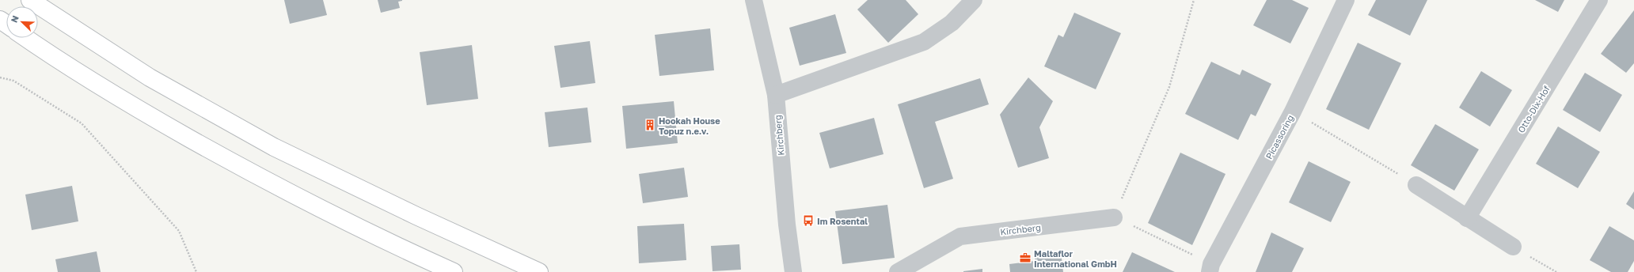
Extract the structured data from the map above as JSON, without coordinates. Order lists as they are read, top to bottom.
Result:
{
  "streets": {
    "street": ["Otto-Dix-Hof", "Kirchberg", "Picassoring"]
  },
  "places": {
    "building": ["Hookah House Topuz n.e.v."],
    "bus stop": ["Im Rosental"],
    "office": ["Maltaflor International GmbH"]
  },
  "north": "top left"
}
